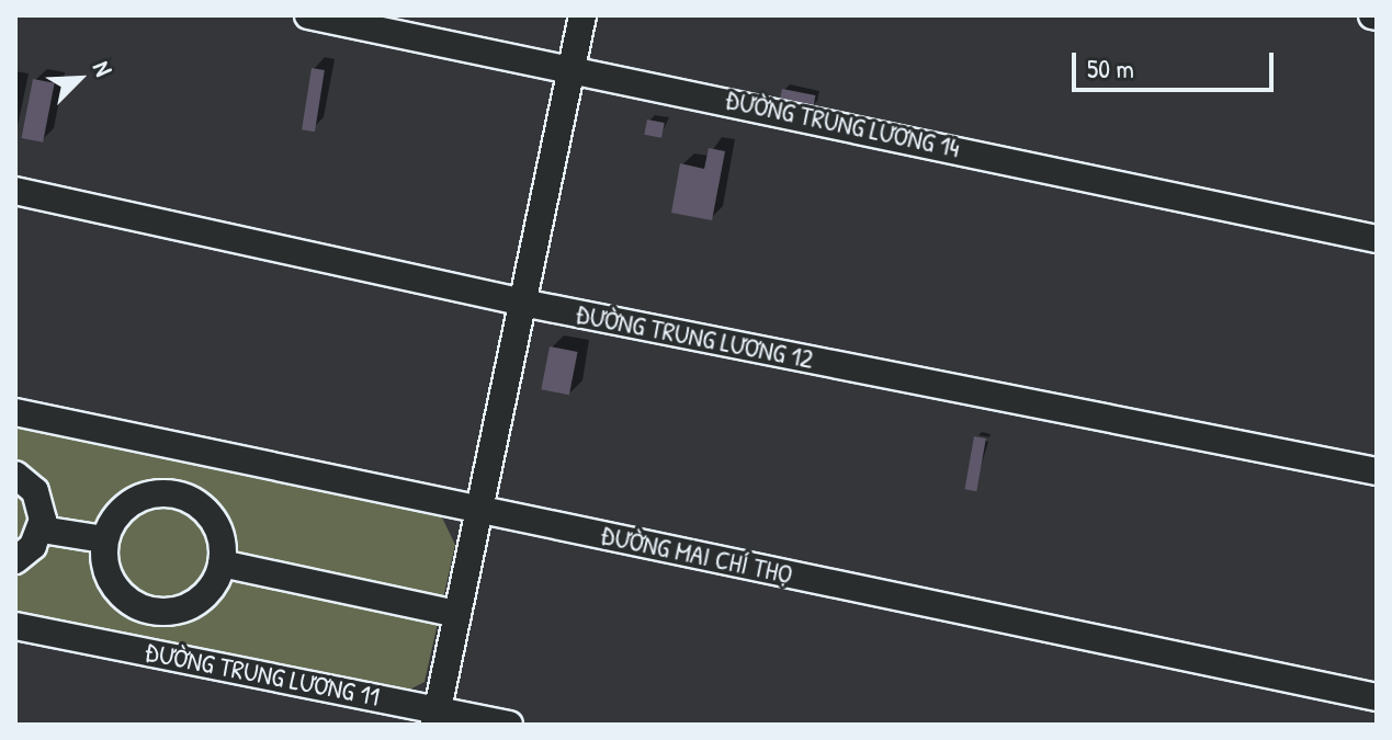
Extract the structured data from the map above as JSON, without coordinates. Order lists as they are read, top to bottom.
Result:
{
  "streets": {
    "street": [
      "ĐƯỜNG TRUNG LƯƠNG 14",
      "ĐƯỜNG TRUNG LƯƠNG 12",
      "ĐƯỜNG MAI CHÍ THỌ",
      "ĐƯỜNG TRUNG LƯƠNG 11"
    ]
  },
  "scale_bar": "50 m",
  "north": "top right"
}
